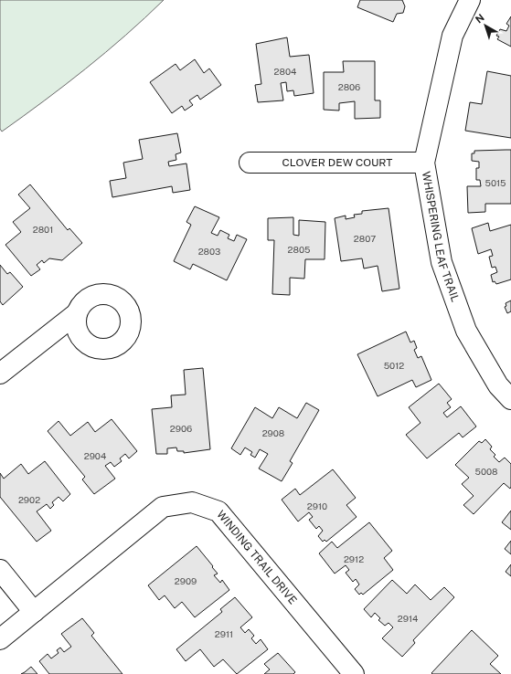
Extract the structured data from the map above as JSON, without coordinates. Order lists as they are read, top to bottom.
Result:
{
  "streets": {
    "street": ["CLOVER DEW COURT", "WHISPERING LEAF TRAIL", "WINDING TRAIL DRIVE"]
  },
  "crossings": [
    ["CLOVER DEW COURT", "WHISPERING LEAF TRAIL"]
  ],
  "house_numbers": [
    "2804",
    "2806",
    "5015",
    "2801",
    "2807",
    "2805",
    "2803",
    "5012",
    "2906",
    "2908",
    "2904",
    "5008",
    "2902",
    "2910",
    "2912",
    "2909",
    "2914",
    "2911"
  ],
  "north": "top left"
}
